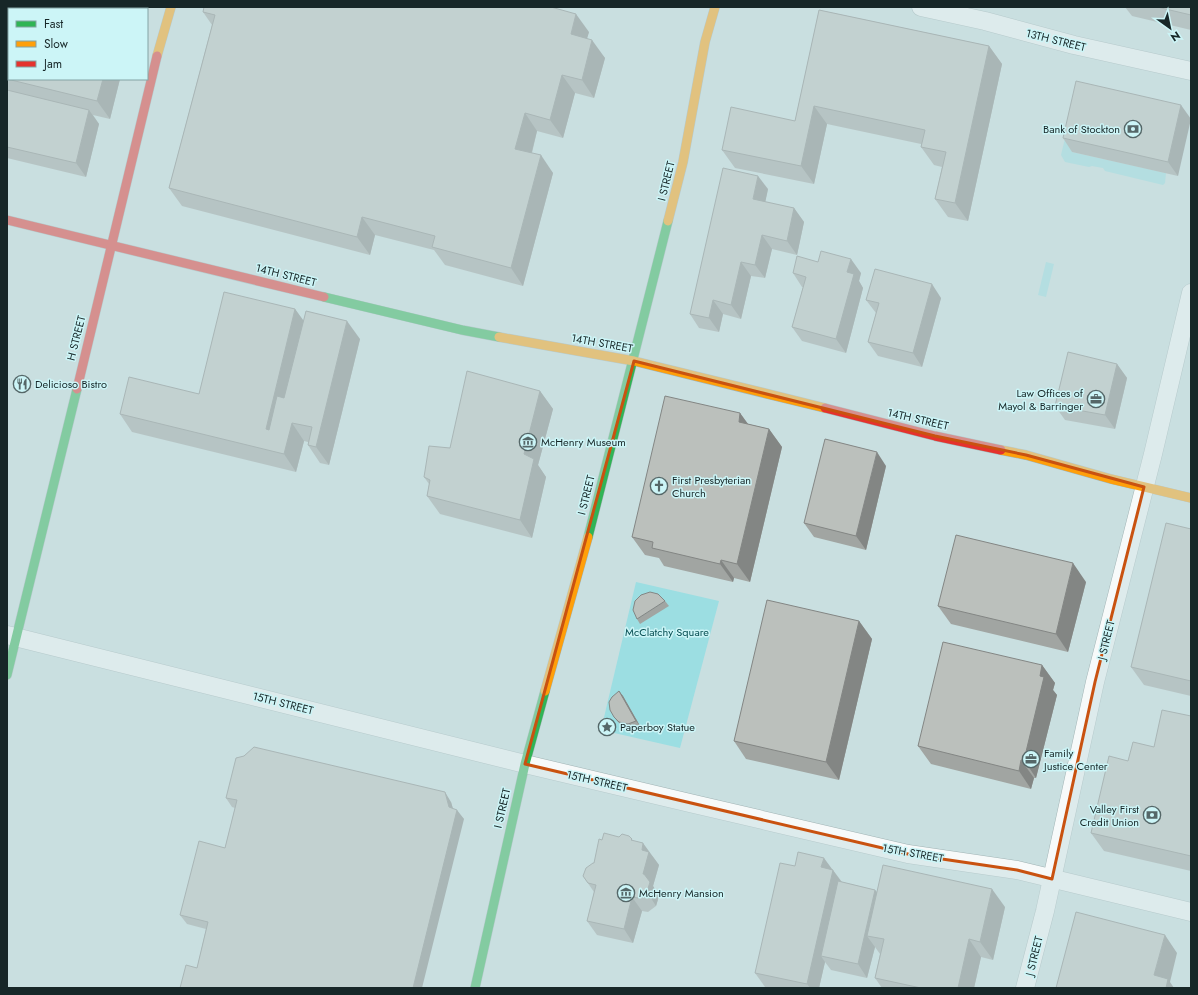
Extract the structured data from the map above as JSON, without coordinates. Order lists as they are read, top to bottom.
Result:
{
  "streets": {
    "street": [
      "13TH STREET",
      "I STREET",
      "14TH STREET",
      "H STREET",
      "J STREET",
      "15TH STREET"
    ]
  },
  "crossings": [
    ["I STREET", "14TH STREET"],
    ["I STREET", "15TH STREET"],
    ["14TH STREET", "H STREET"],
    ["14TH STREET", "J STREET"],
    ["H STREET", "15TH STREET"],
    ["J STREET", "15TH STREET"]
  ],
  "parks": ["McClatchy Square"],
  "places": {
    "bank": ["Bank of Stockton", "Valley First Credit Union"],
    "restaurant": ["Delicioso Bistro"],
    "office": ["Law Offices of Mayol & Barringer", "Family Justice Center"],
    "museum": ["McHenry Museum", "McHenry Mansion"],
    "church": ["First Presbyterian Church"],
    "place": ["Paperboy Statue"]
  },
  "legend": ["Fast", "Slow", "Jam"],
  "north": "bottom right"
}
